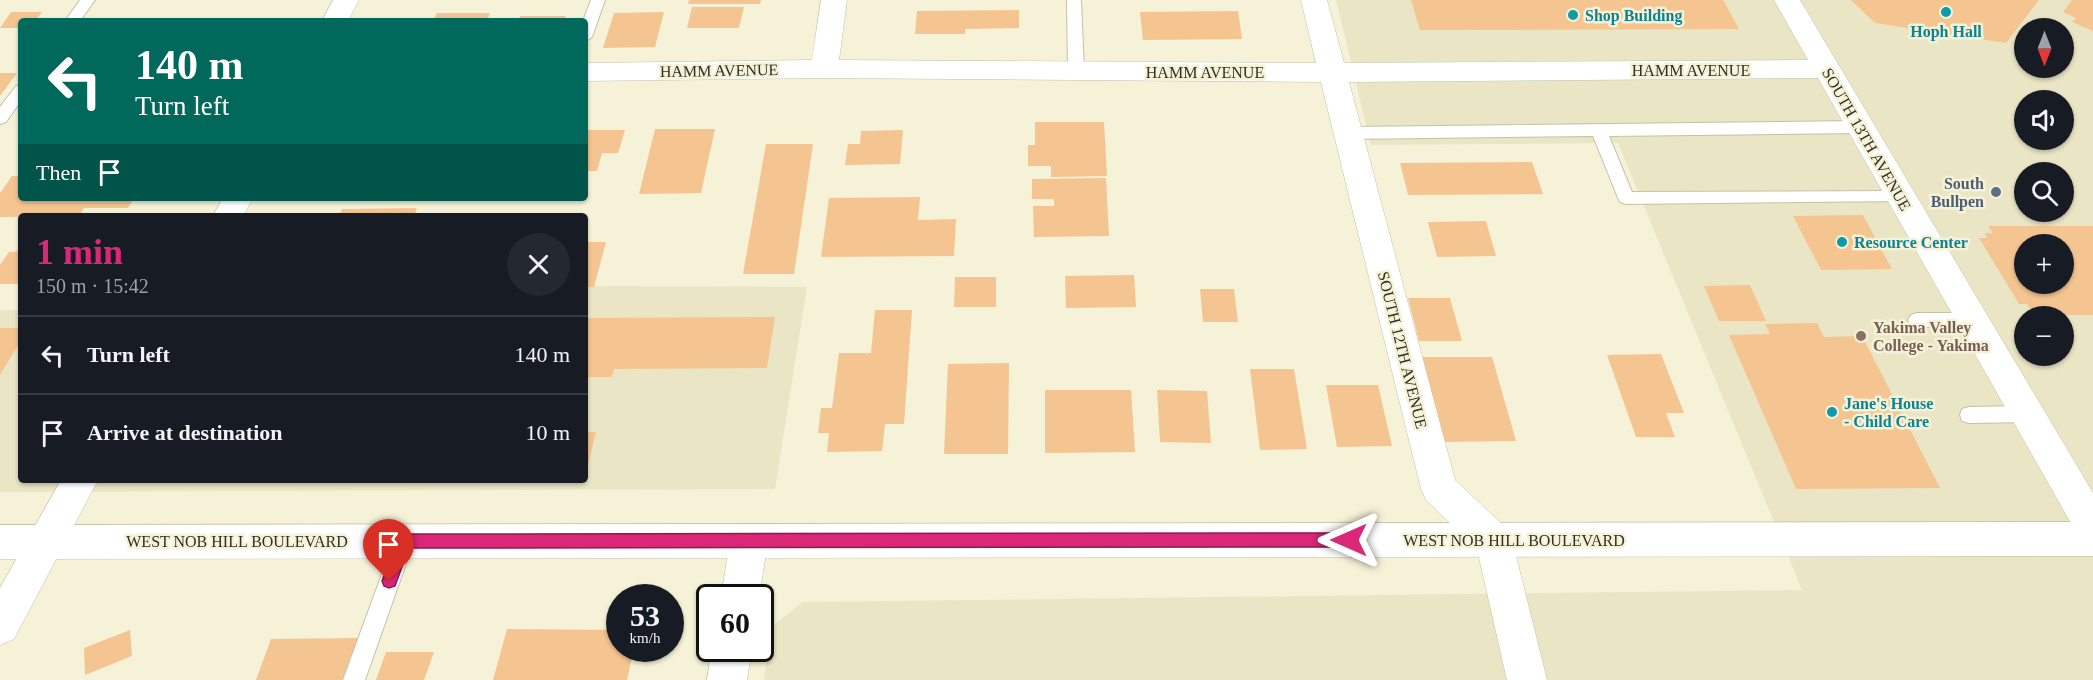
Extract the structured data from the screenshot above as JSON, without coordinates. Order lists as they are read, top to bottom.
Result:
{
  "streets": {
    "street": [
      "HAMM AVENUE",
      "SOUTH 13TH AVENUE",
      "SOUTH 12TH AVENUE",
      "WEST NOB HILL BOULEVARD"
    ]
  },
  "crossings": [
    ["HAMM AVENUE", "SOUTH 13TH AVENUE"],
    ["HAMM AVENUE", "SOUTH 12TH AVENUE"],
    ["SOUTH 12TH AVENUE", "WEST NOB HILL BOULEVARD"]
  ],
  "places": [
    "Hoph Hall",
    "Shop Building",
    "South Bullpen",
    "Resource Center",
    "Yakima Valley College - Yakima",
    "Jane's House - Child Care"
  ],
  "north": "bottom",
  "page": {
    "map_buttons": ["+", "−"],
    "turn": ["140 m", "Turn left"],
    "then": "Then",
    "heading": ["1 min", "150 m · 15:42"],
    "list": [
      {
        "name": "Turn left",
        "value": "140 m"
      },
      {
        "name": "Arrive at destination",
        "value": "10 m"
      }
    ],
    "speed": "53 km/h",
    "limit": "60"
  }
}
